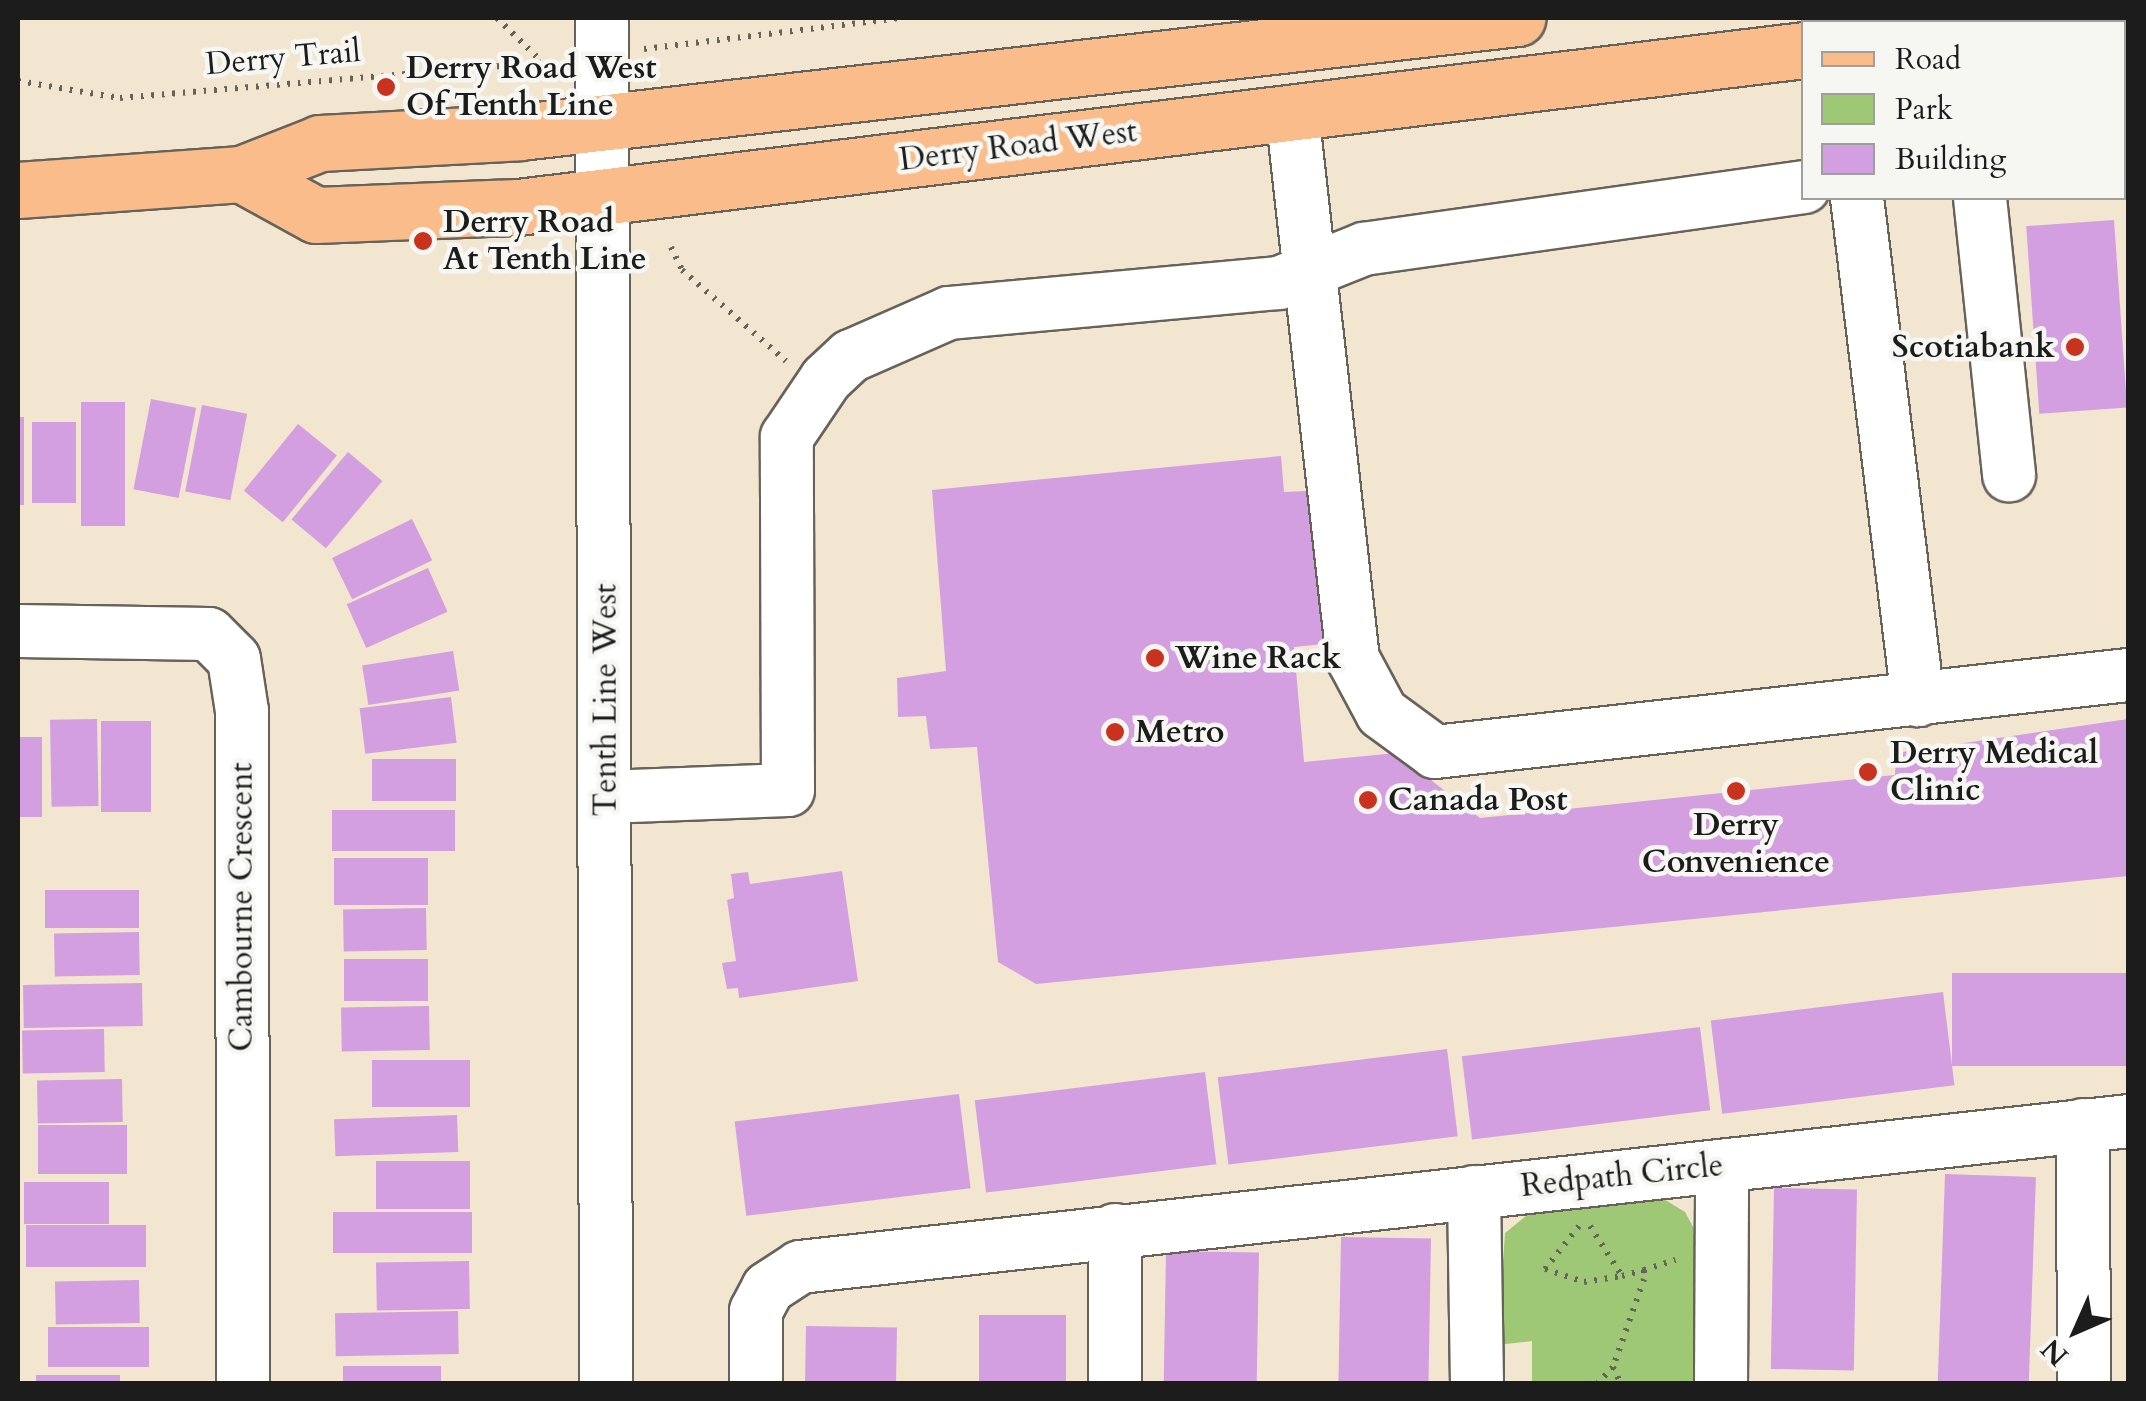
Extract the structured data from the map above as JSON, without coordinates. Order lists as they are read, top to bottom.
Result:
{
  "streets": {
    "main road": ["Derry Road West"],
    "street": ["Tenth Line West", "Cambourne Crescent", "Redpath Circle"],
    "path": ["Derry Trail"]
  },
  "crossings": [
    ["Derry Road West", "Tenth Line West"]
  ],
  "places": [
    "Derry Road West Of Tenth Line",
    "Derry Road At Tenth Line",
    "Scotiabank",
    "Wine Rack",
    "Metro",
    "Derry Medical Clinic",
    "Derry Convenience",
    "Canada Post"
  ],
  "legend": ["Road", "Park", "Building"],
  "north": "bottom left"
}
